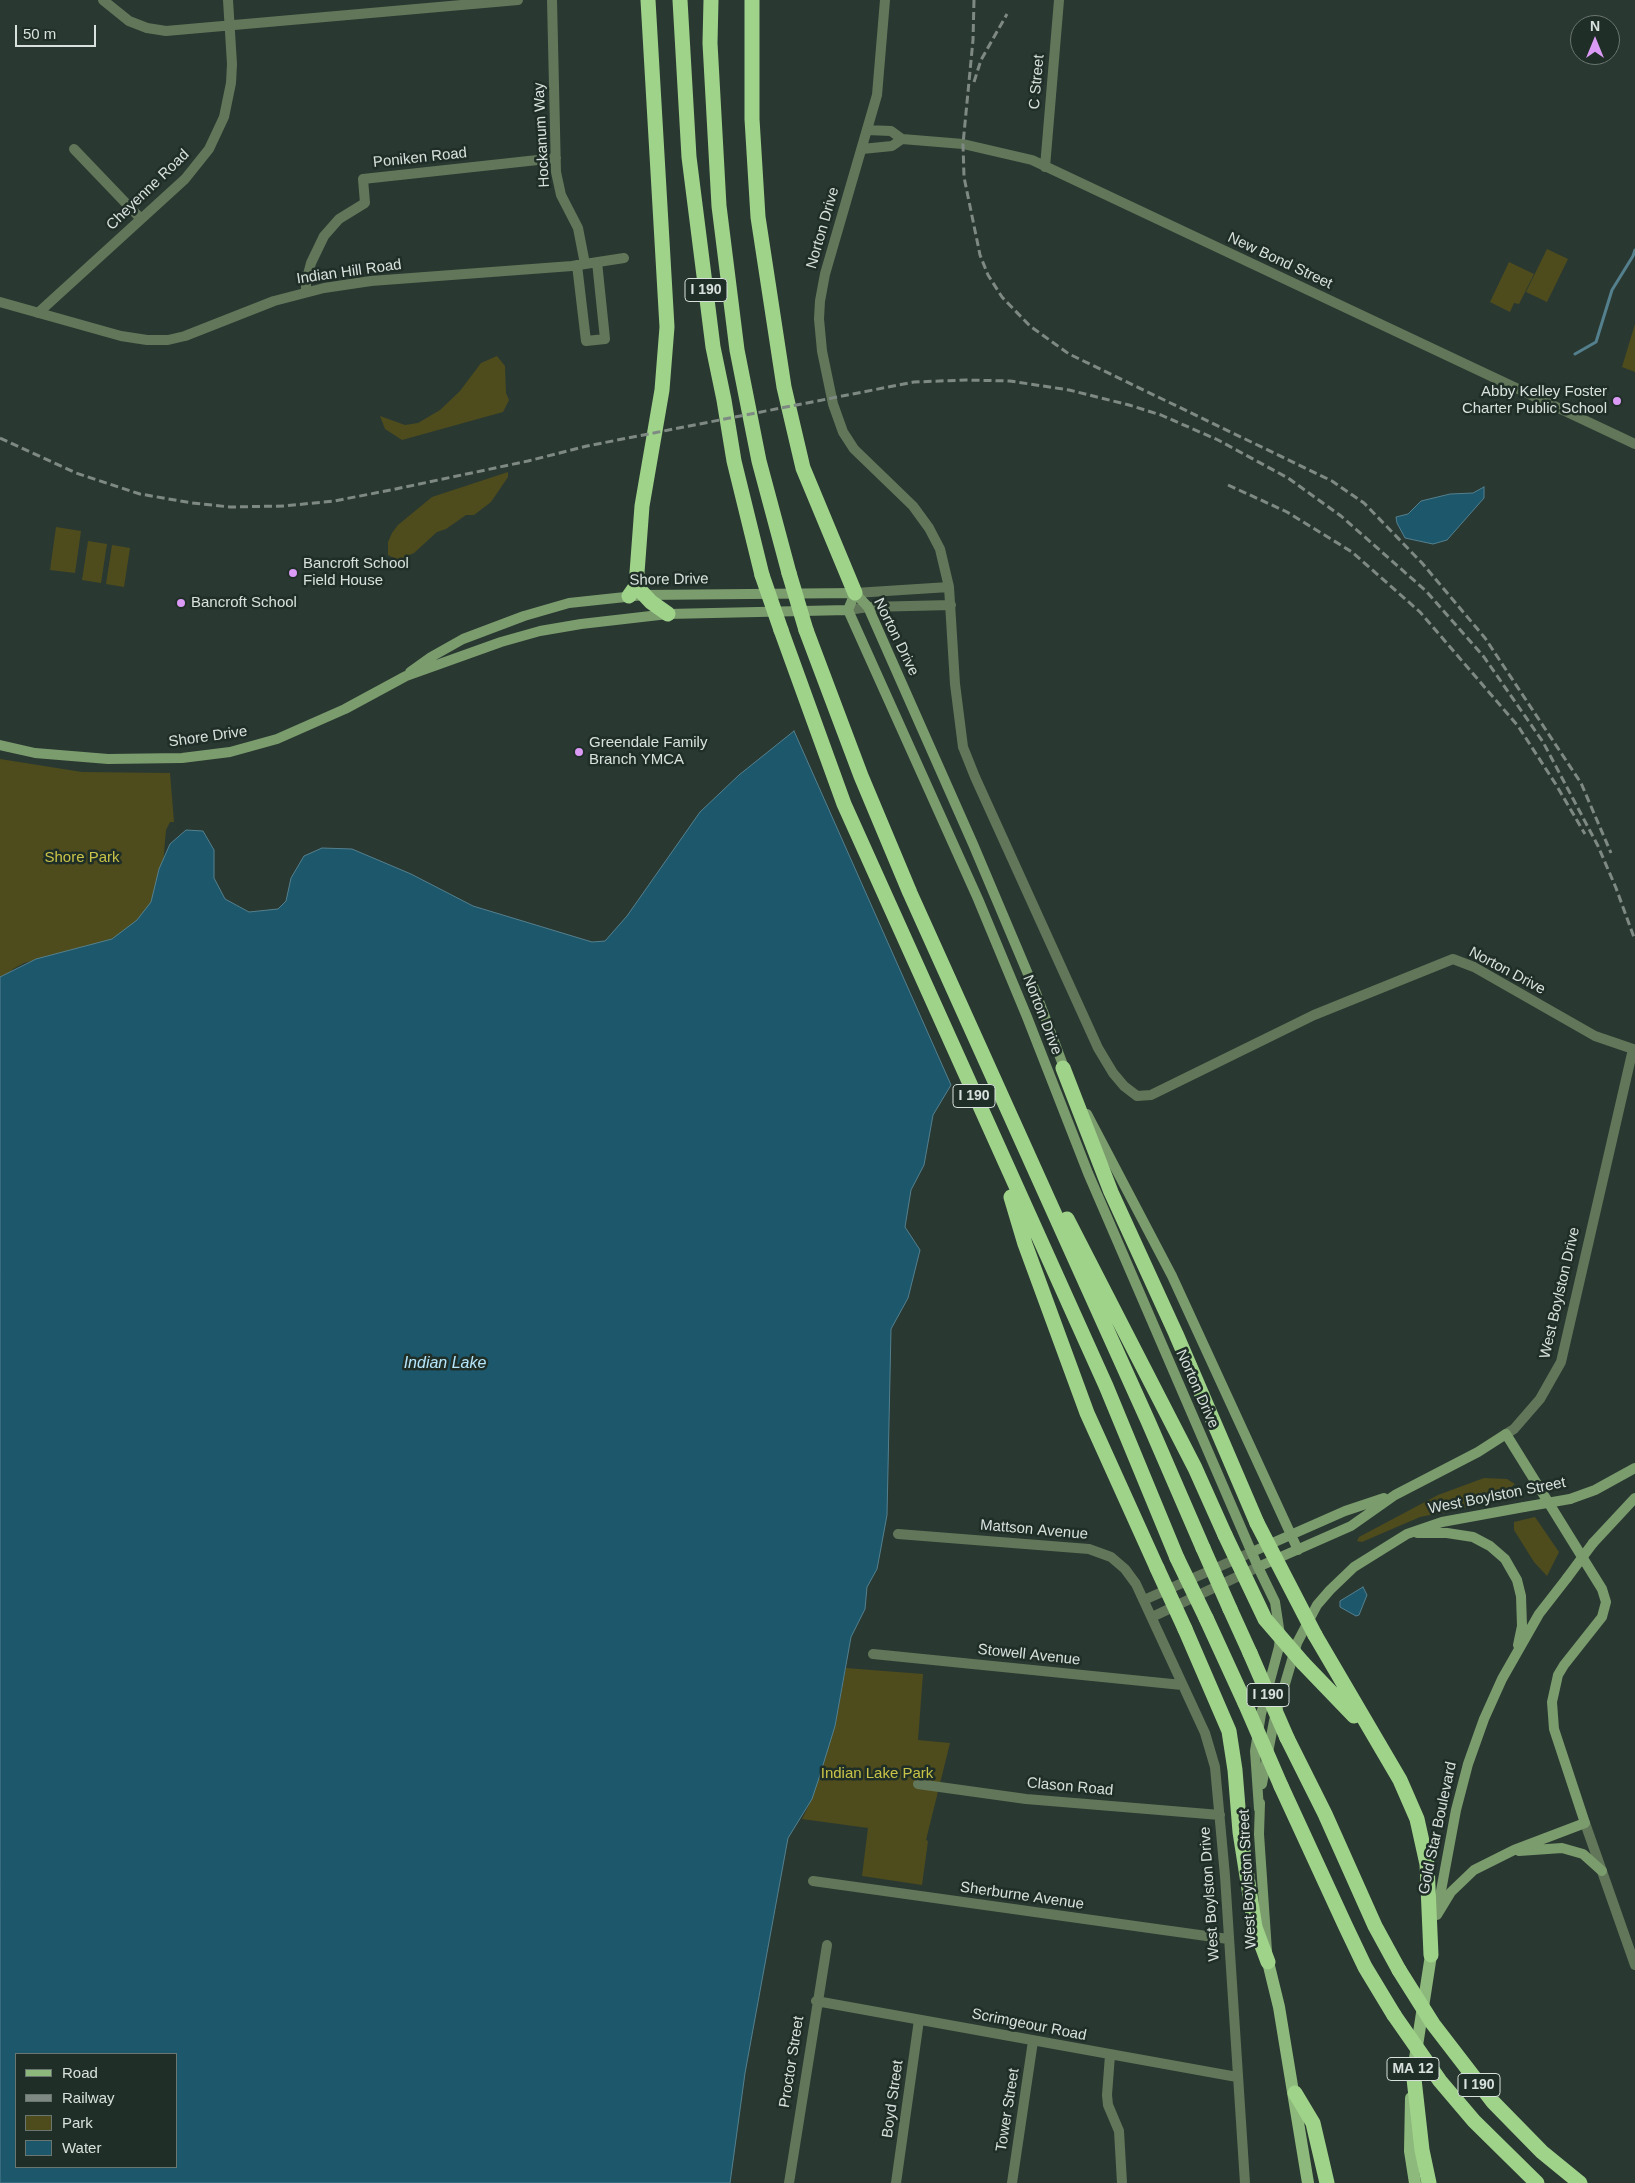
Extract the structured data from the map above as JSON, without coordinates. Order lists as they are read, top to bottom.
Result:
{
  "streets": {
    "highway": ["I 190"],
    "main road": [
      "Norton Drive",
      "Shore Drive",
      "West Boylston Drive",
      "West Boylston Street",
      "Gold Star Boulevard",
      "MA 12"
    ],
    "street": [
      "C Street",
      "Hockanum Way",
      "Poniken Road",
      "Cheyenne Road",
      "New Bond Street",
      "Indian Hill Road",
      "Mattson Avenue",
      "Stowell Avenue",
      "Clason Road",
      "Sherburne Avenue",
      "Scrimgeour Road",
      "Proctor Street",
      "Boyd Street",
      "Tower Street"
    ]
  },
  "crossings": [
    ["C Street", "New Bond Street"],
    ["Hockanum Way", "Poniken Road"],
    ["Hockanum Way", "Indian Hill Road"],
    ["Poniken Road", "Indian Hill Road"],
    ["Cheyenne Road", "Indian Hill Road"],
    ["Norton Drive", "New Bond Street"],
    ["Norton Drive", "Shore Drive"],
    ["Norton Drive", "West Boylston Drive"],
    ["Norton Drive", "West Boylston Street"],
    ["West Boylston Drive", "Mattson Avenue"],
    ["West Boylston Drive", "Stowell Avenue"],
    ["West Boylston Drive", "Clason Road"],
    ["West Boylston Drive", "Sherburne Avenue"],
    ["West Boylston Drive", "Scrimgeour Road"],
    ["Scrimgeour Road", "Proctor Street"],
    ["Scrimgeour Road", "Boyd Street"],
    ["Scrimgeour Road", "Tower Street"]
  ],
  "water": ["Indian Lake"],
  "parks": ["Shore Park", "Indian Lake Park"],
  "places": [
    "Abby Kelley Foster Charter Public School",
    "Bancroft School Field House",
    "Bancroft School",
    "Greendale Family Branch YMCA"
  ],
  "legend": [
    "Road",
    "Railway",
    "Park",
    "Water"
  ],
  "scale_bar": "50 m",
  "north": "top"
}
